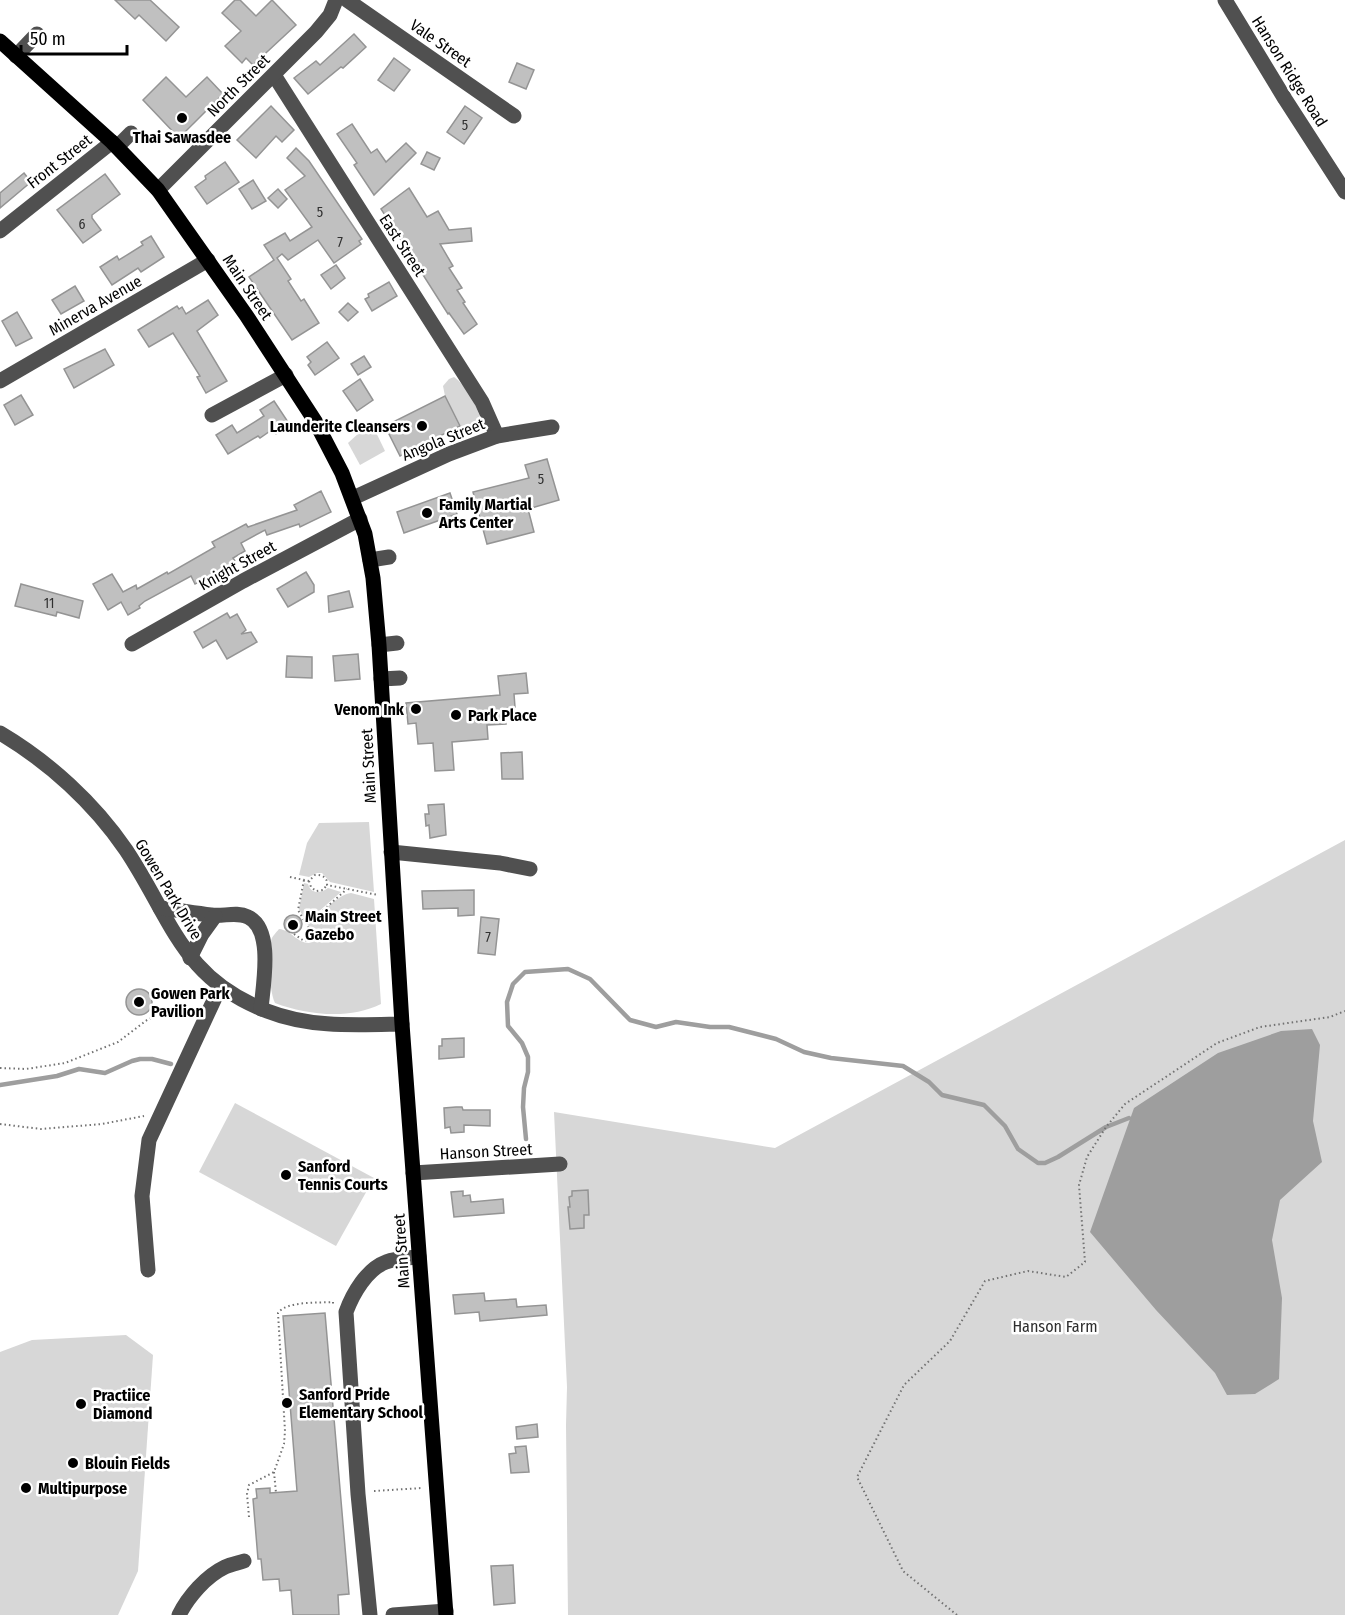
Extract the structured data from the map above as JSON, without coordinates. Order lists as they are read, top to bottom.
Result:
{
  "streets": {
    "main road": ["Main Street"],
    "street": [
      "Vale Street",
      "Hanson Ridge Road",
      "North Street",
      "Front Street",
      "East Street",
      "Minerva Avenue",
      "Angola Street",
      "Knight Street",
      "Gowen Park Drive",
      "Hanson Street"
    ]
  },
  "crossings": [
    ["North Street", "East Street"],
    ["North Street", "Main Street"],
    ["Front Street", "Main Street"],
    ["East Street", "Angola Street"],
    ["Main Street", "Minerva Avenue"],
    ["Main Street", "Angola Street"],
    ["Main Street", "Knight Street"],
    ["Main Street", "Gowen Park Drive"],
    ["Main Street", "Hanson Street"]
  ],
  "parks": ["Hanson Farm"],
  "places": [
    "Thai Sawasdee",
    "Launderite Cleansers",
    "Family Martial Arts Center",
    "Venom Ink",
    "Park Place",
    "Main Street Gazebo",
    "Gowen Park Pavilion",
    "Sanford Tennis Courts",
    "Sanford Pride Elementary School",
    "Practiice Diamond",
    "Blouin Fields",
    "Multipurpose"
  ],
  "house_numbers": [
    "5",
    "5",
    "6",
    "7",
    "5",
    "11",
    "7"
  ],
  "scale_bar": "50 m"
}
